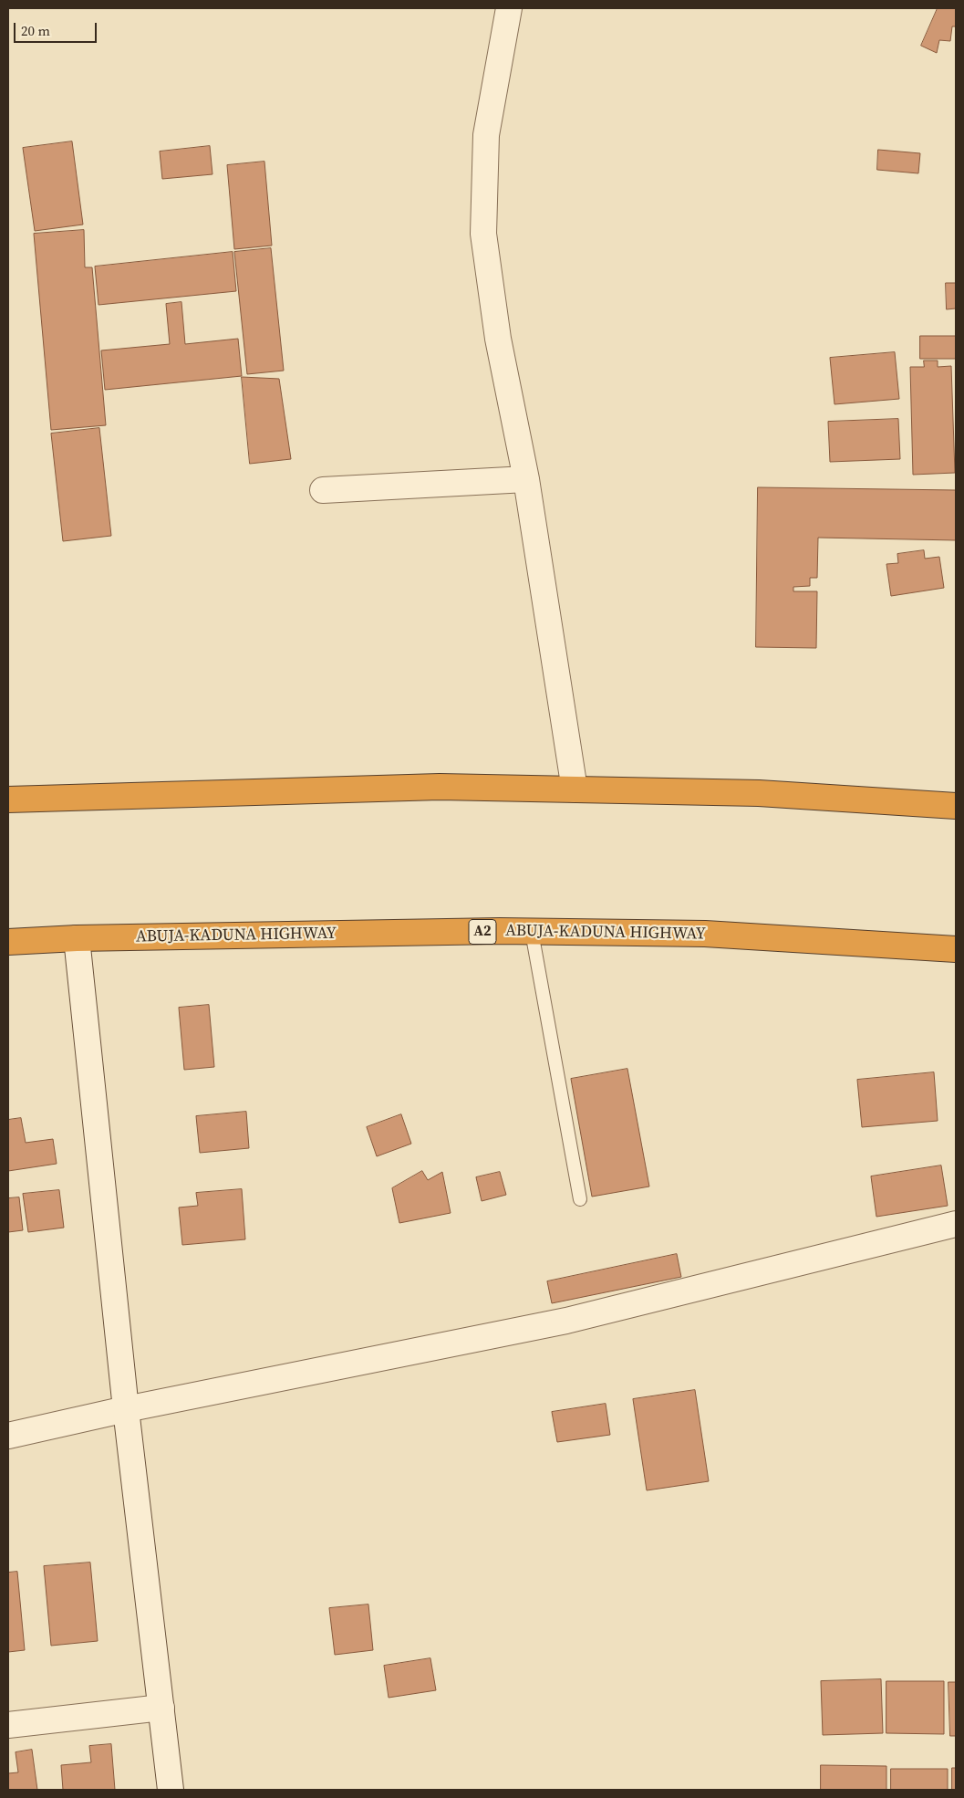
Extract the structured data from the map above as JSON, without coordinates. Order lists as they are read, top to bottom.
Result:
{
  "streets": {
    "highway": ["A2", "ABUJA-KADUNA HIGHWAY"]
  },
  "scale_bar": "20 m"
}
